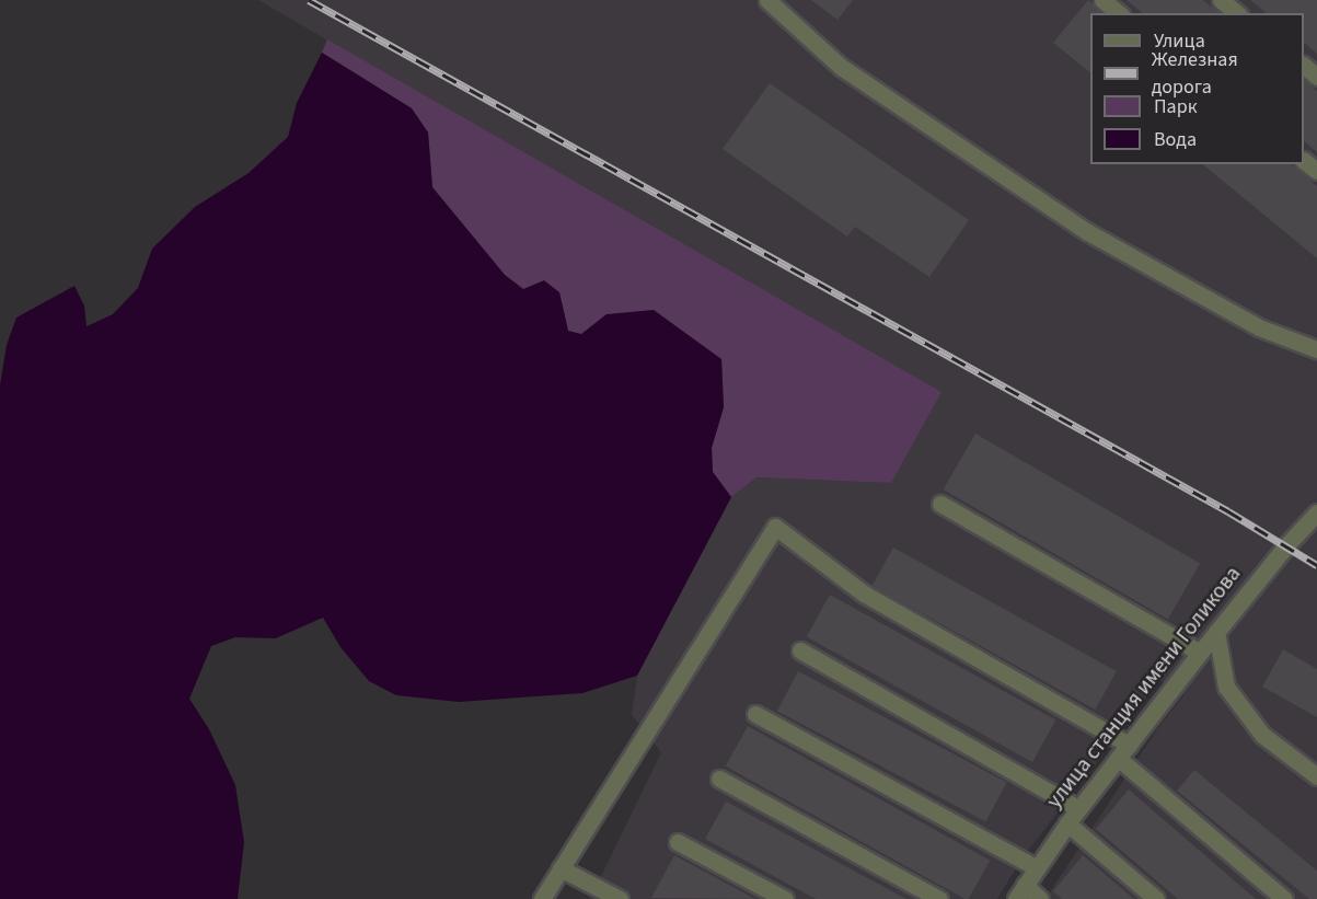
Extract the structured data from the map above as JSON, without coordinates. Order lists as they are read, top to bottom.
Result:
{
  "streets": {
    "street": ["улица станция имени Голикова"]
  },
  "legend": [
    "Улица",
    "Железная дорога",
    "Парк",
    "Вода"
  ]
}
